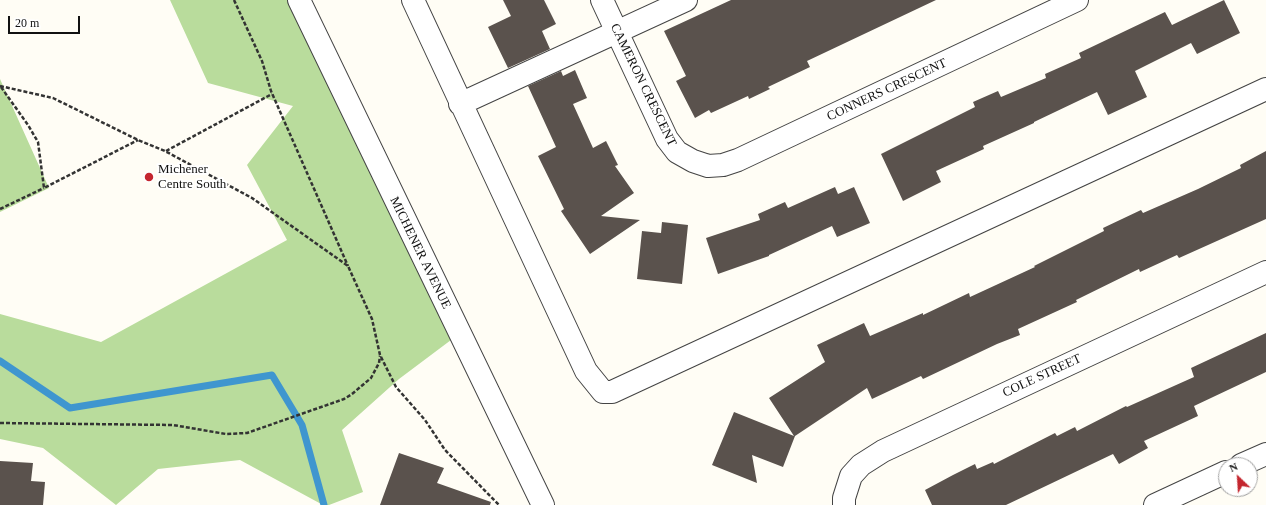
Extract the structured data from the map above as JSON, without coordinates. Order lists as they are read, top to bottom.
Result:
{
  "streets": {
    "street": [
      "CAMERON CRESCENT",
      "CONNERS CRESCENT",
      "MICHENER AVENUE",
      "COLE STREET"
    ]
  },
  "crossings": [
    ["CAMERON CRESCENT", "CONNERS CRESCENT"]
  ],
  "places": ["Michener Centre South"],
  "scale_bar": "20 m",
  "north": "top left"
}
